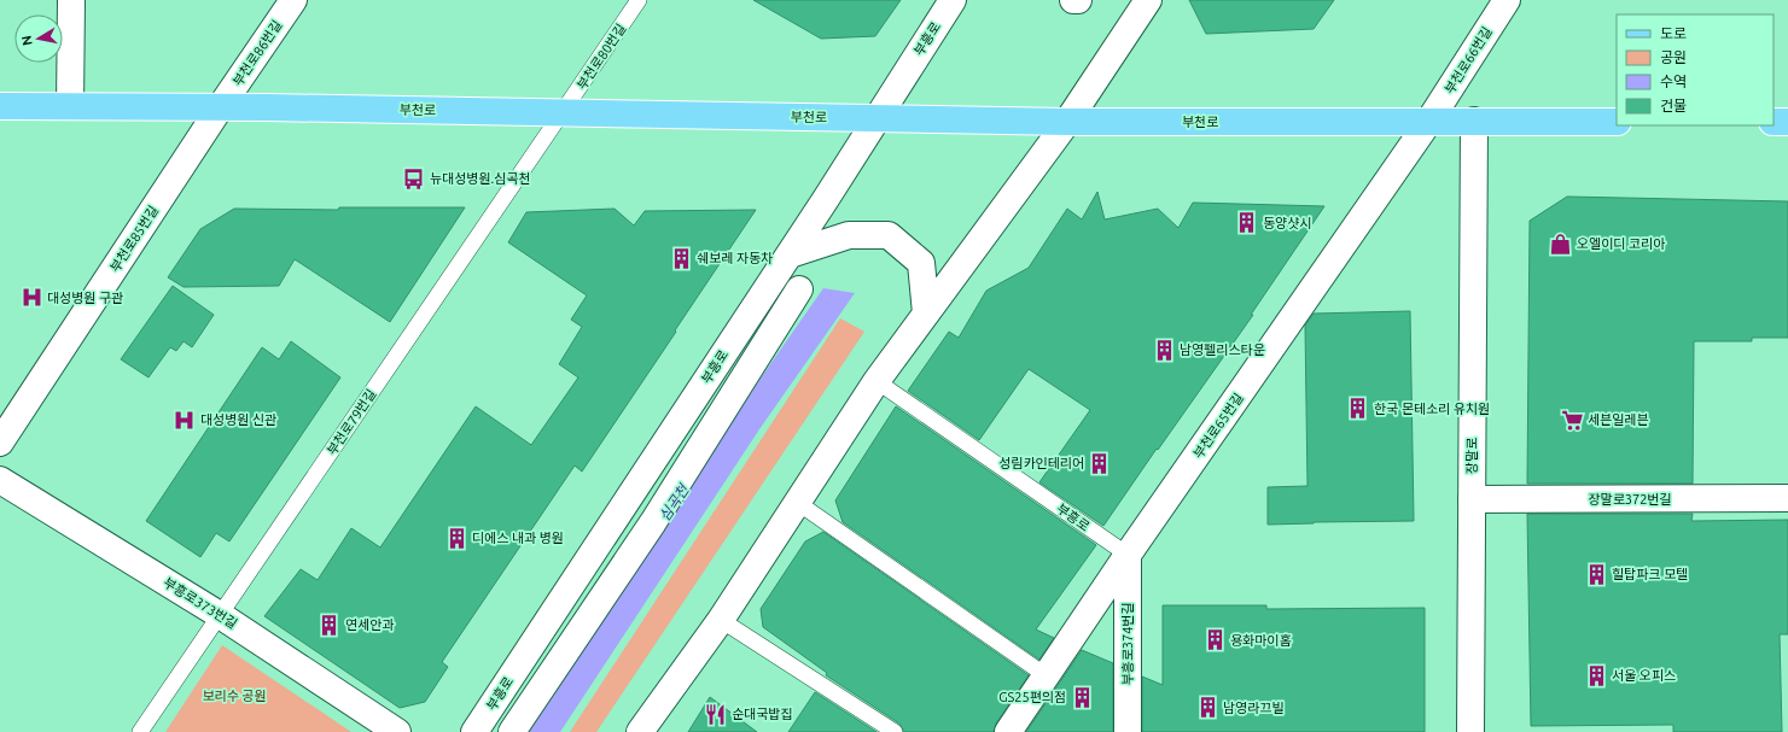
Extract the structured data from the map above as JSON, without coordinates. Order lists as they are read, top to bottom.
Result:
{
  "streets": {
    "main road": ["부천로"],
    "street": [
      "부흥로",
      "부천로86번길",
      "부천로66번길",
      "부천로85번길",
      "부천로65번길",
      "장말로",
      "장말로372번길",
      "부흥로373번길",
      "부흥로374번길"
    ],
    "lane": ["부천로80번길", "부천로79번길"]
  },
  "crossings": [
    ["부흥로", "부천로"],
    ["부흥로", "부천로65번길"],
    ["부흥로", "부흥로374번길"],
    ["부천로86번길", "부천로"],
    ["부천로86번길", "부천로85번길"],
    ["부천로80번길", "부천로"],
    ["부천로80번길", "부천로79번길"],
    ["부천로66번길", "부천로"],
    ["부천로66번길", "부천로65번길"],
    ["부천로", "부천로85번길"],
    ["부천로", "부천로79번길"],
    ["부천로", "부천로65번길"],
    ["부천로", "장말로"],
    ["부천로79번길", "부흥로373번길"],
    ["부천로65번길", "부흥로374번길"],
    ["장말로", "장말로372번길"]
  ],
  "water": ["심곡천"],
  "parks": ["보리수 공원"],
  "places": {
    "bus stop": ["뉴대성병원.심곡천"],
    "building": [
      "동양샷시",
      "쉐보레 자동차",
      "남영펠리스타운",
      "한국 몬테소리 유치원",
      "성림카인테리어",
      "디에스 내과 병원",
      "힐탑파크 모텔",
      "연세안과",
      "용화마이홈",
      "서울 오피스",
      "GS25편의점",
      "남영라끄빌"
    ],
    "shop": ["오엘이디 코리아"],
    "hospital": ["대성병원 구관", "대성병원 신관"],
    "supermarket": ["세븐일레븐"],
    "restaurant": ["순대국밥집"]
  },
  "legend": [
    "도로",
    "공원",
    "수역",
    "건물"
  ],
  "north": "left"
}
